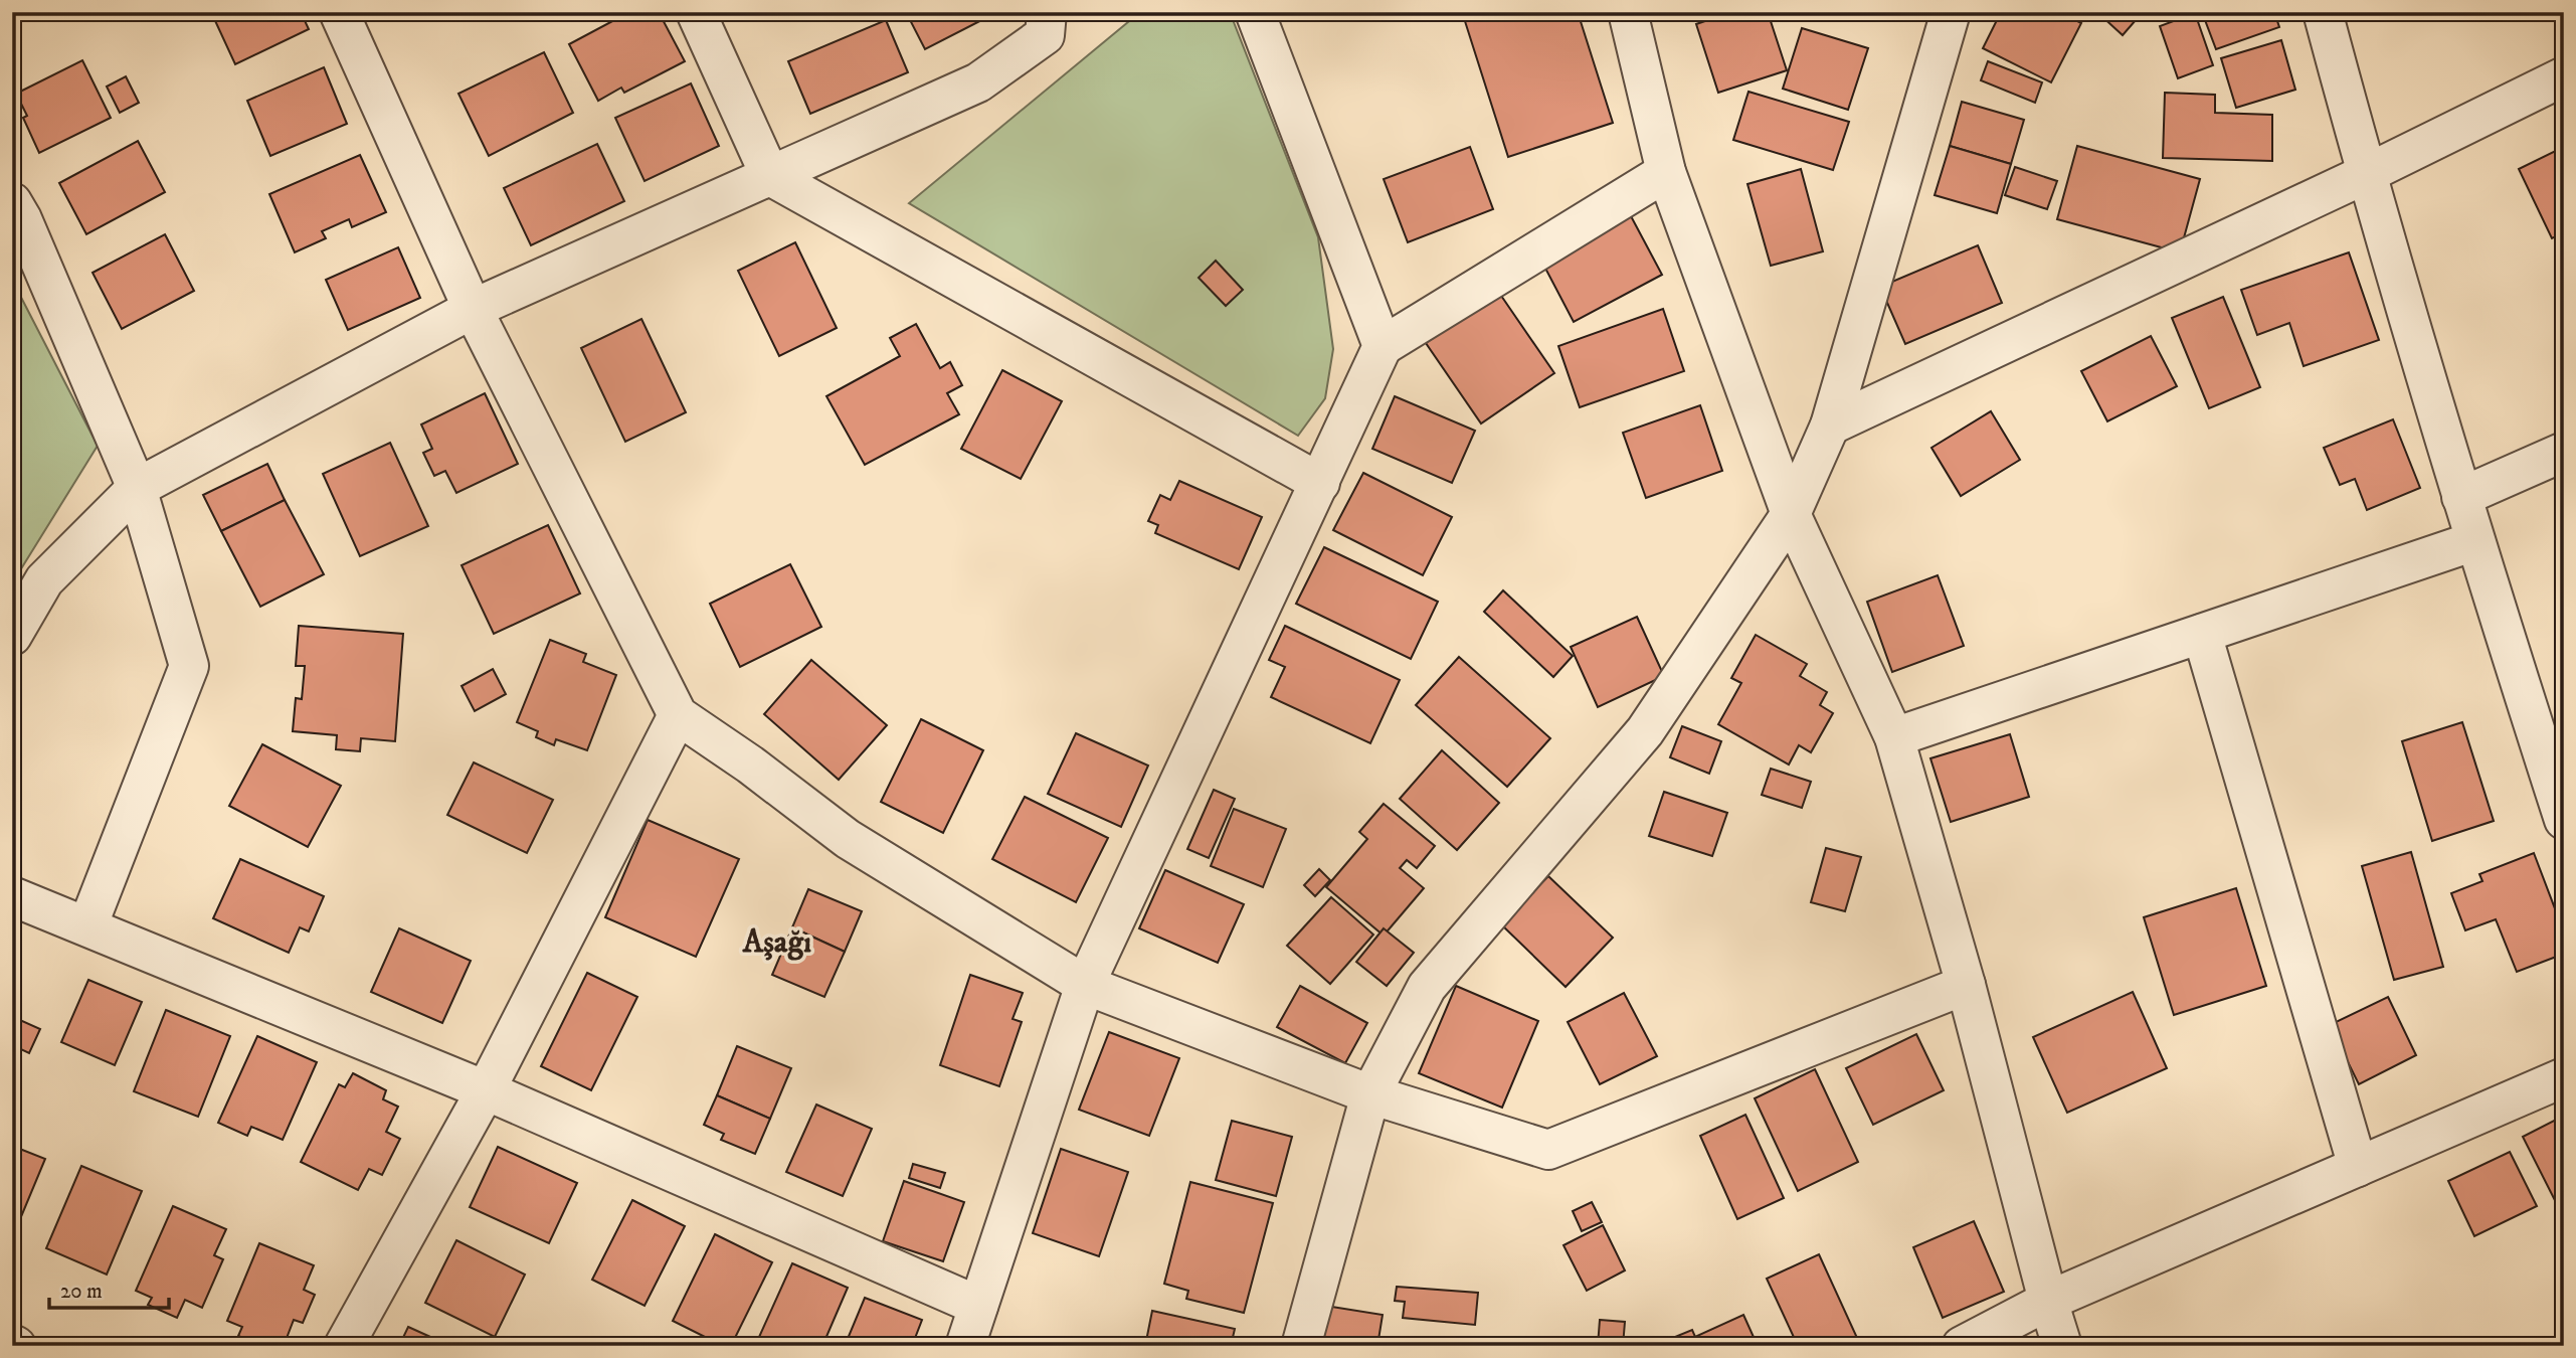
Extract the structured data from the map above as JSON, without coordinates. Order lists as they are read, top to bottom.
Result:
{
  "districts": ["Aşağı"],
  "scale_bar": "20 m"
}
